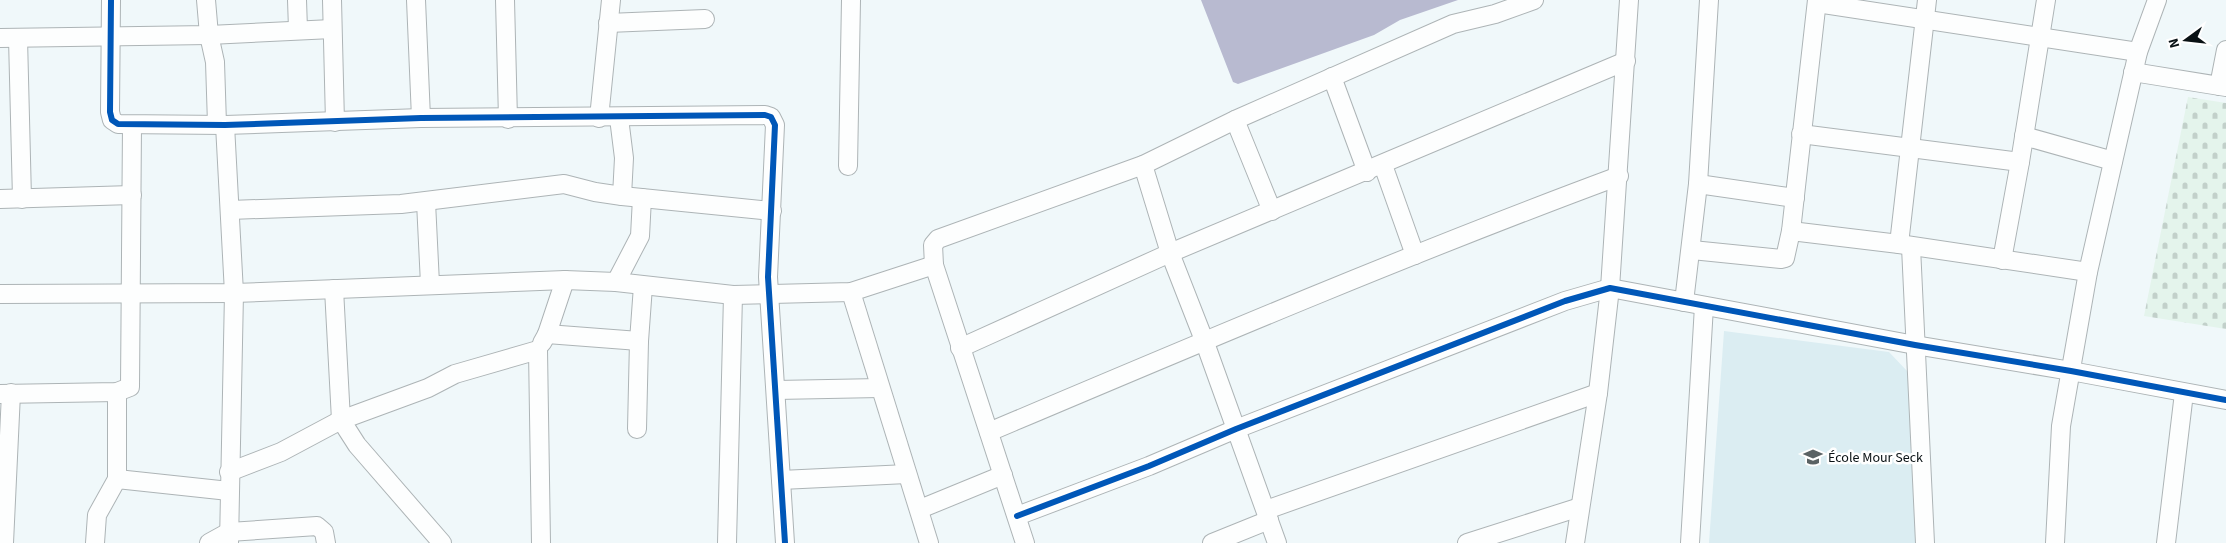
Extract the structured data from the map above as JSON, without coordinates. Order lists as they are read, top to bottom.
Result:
{
  "places": {
    "school or university": ["École Mour Seck"]
  },
  "north": "left"
}
